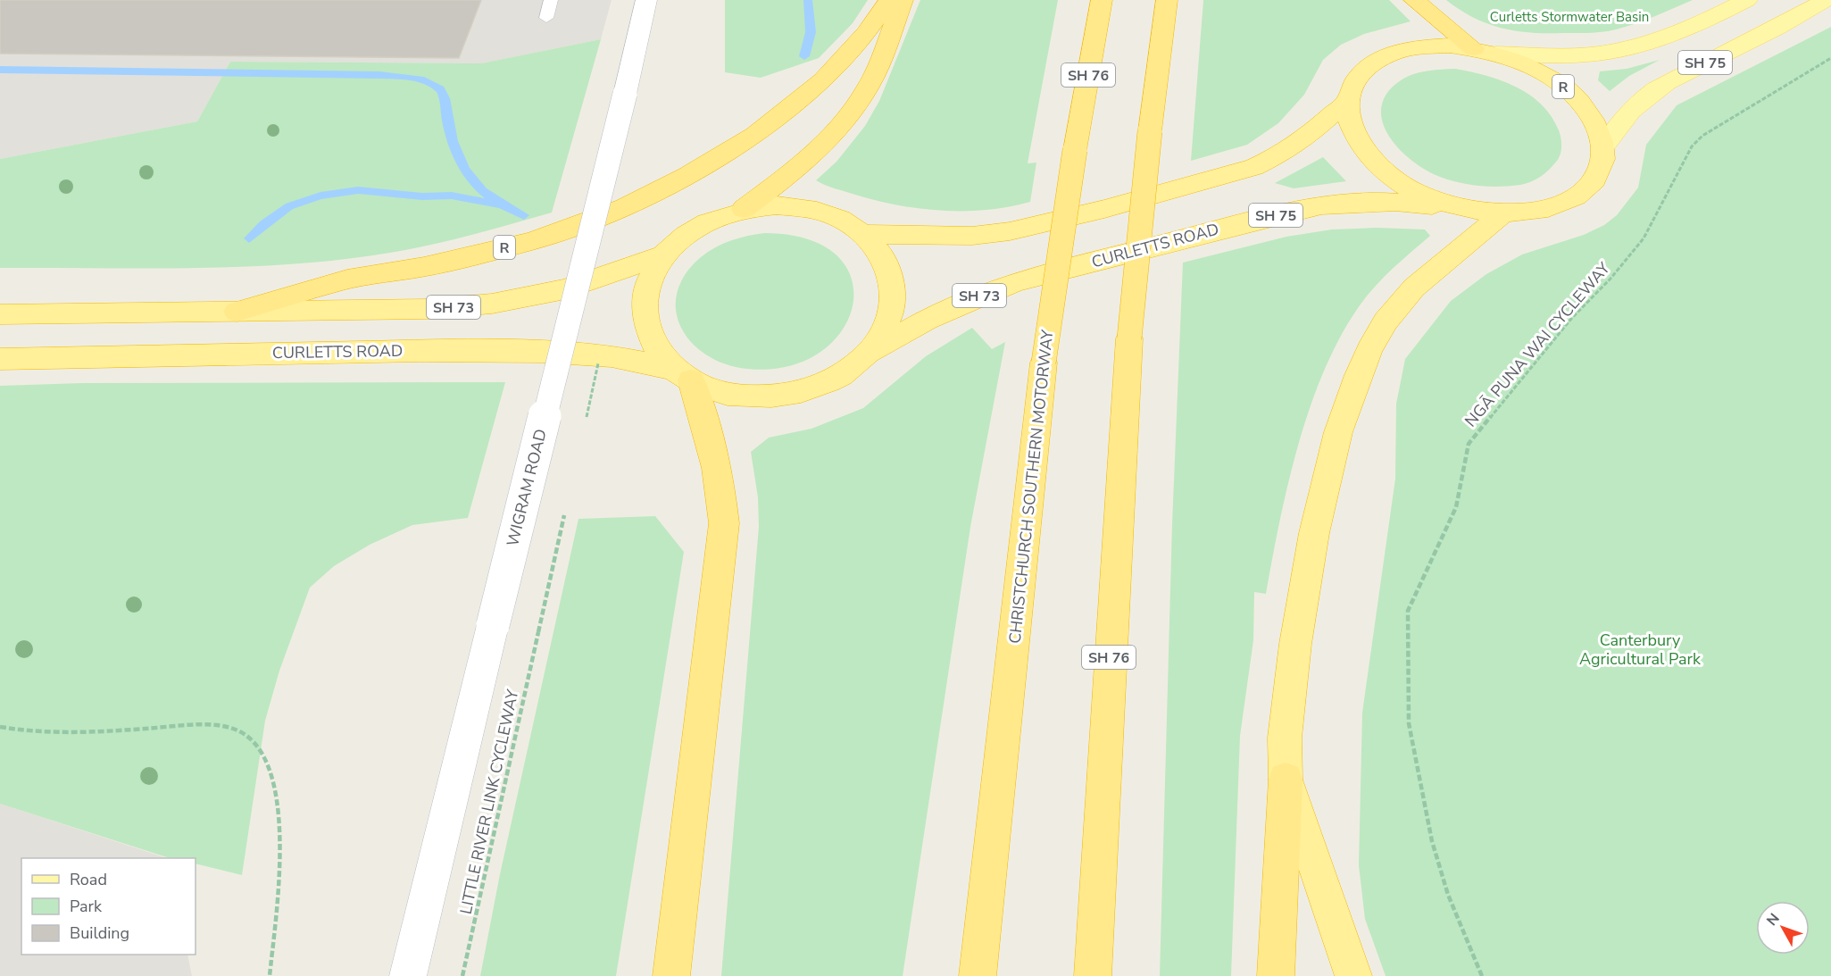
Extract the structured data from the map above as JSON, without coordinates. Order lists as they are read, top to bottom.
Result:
{
  "streets": {
    "highway": [
      "SH 75",
      "SH 76",
      "R",
      "CURLETTS ROAD",
      "SH 73",
      "CHRISTCHURCH SOUTHERN MOTORWAY"
    ],
    "main road": ["WIGRAM ROAD"],
    "path": ["NGĀ PUNA WAI CYCLEWAY", "LITTLE RIVER LINK CYCLEWAY"]
  },
  "crossings": [
    ["SH 75", "R"],
    ["SH 75", "CURLETTS ROAD"],
    ["SH 75", "SH 73"],
    ["R", "SH 73"],
    ["CURLETTS ROAD", "SH 73"]
  ],
  "parks": ["Curletts Stormwater Basin", "Canterbury Agricultural Park"],
  "legend": ["Road", "Park", "Building"],
  "north": "top left"
}
